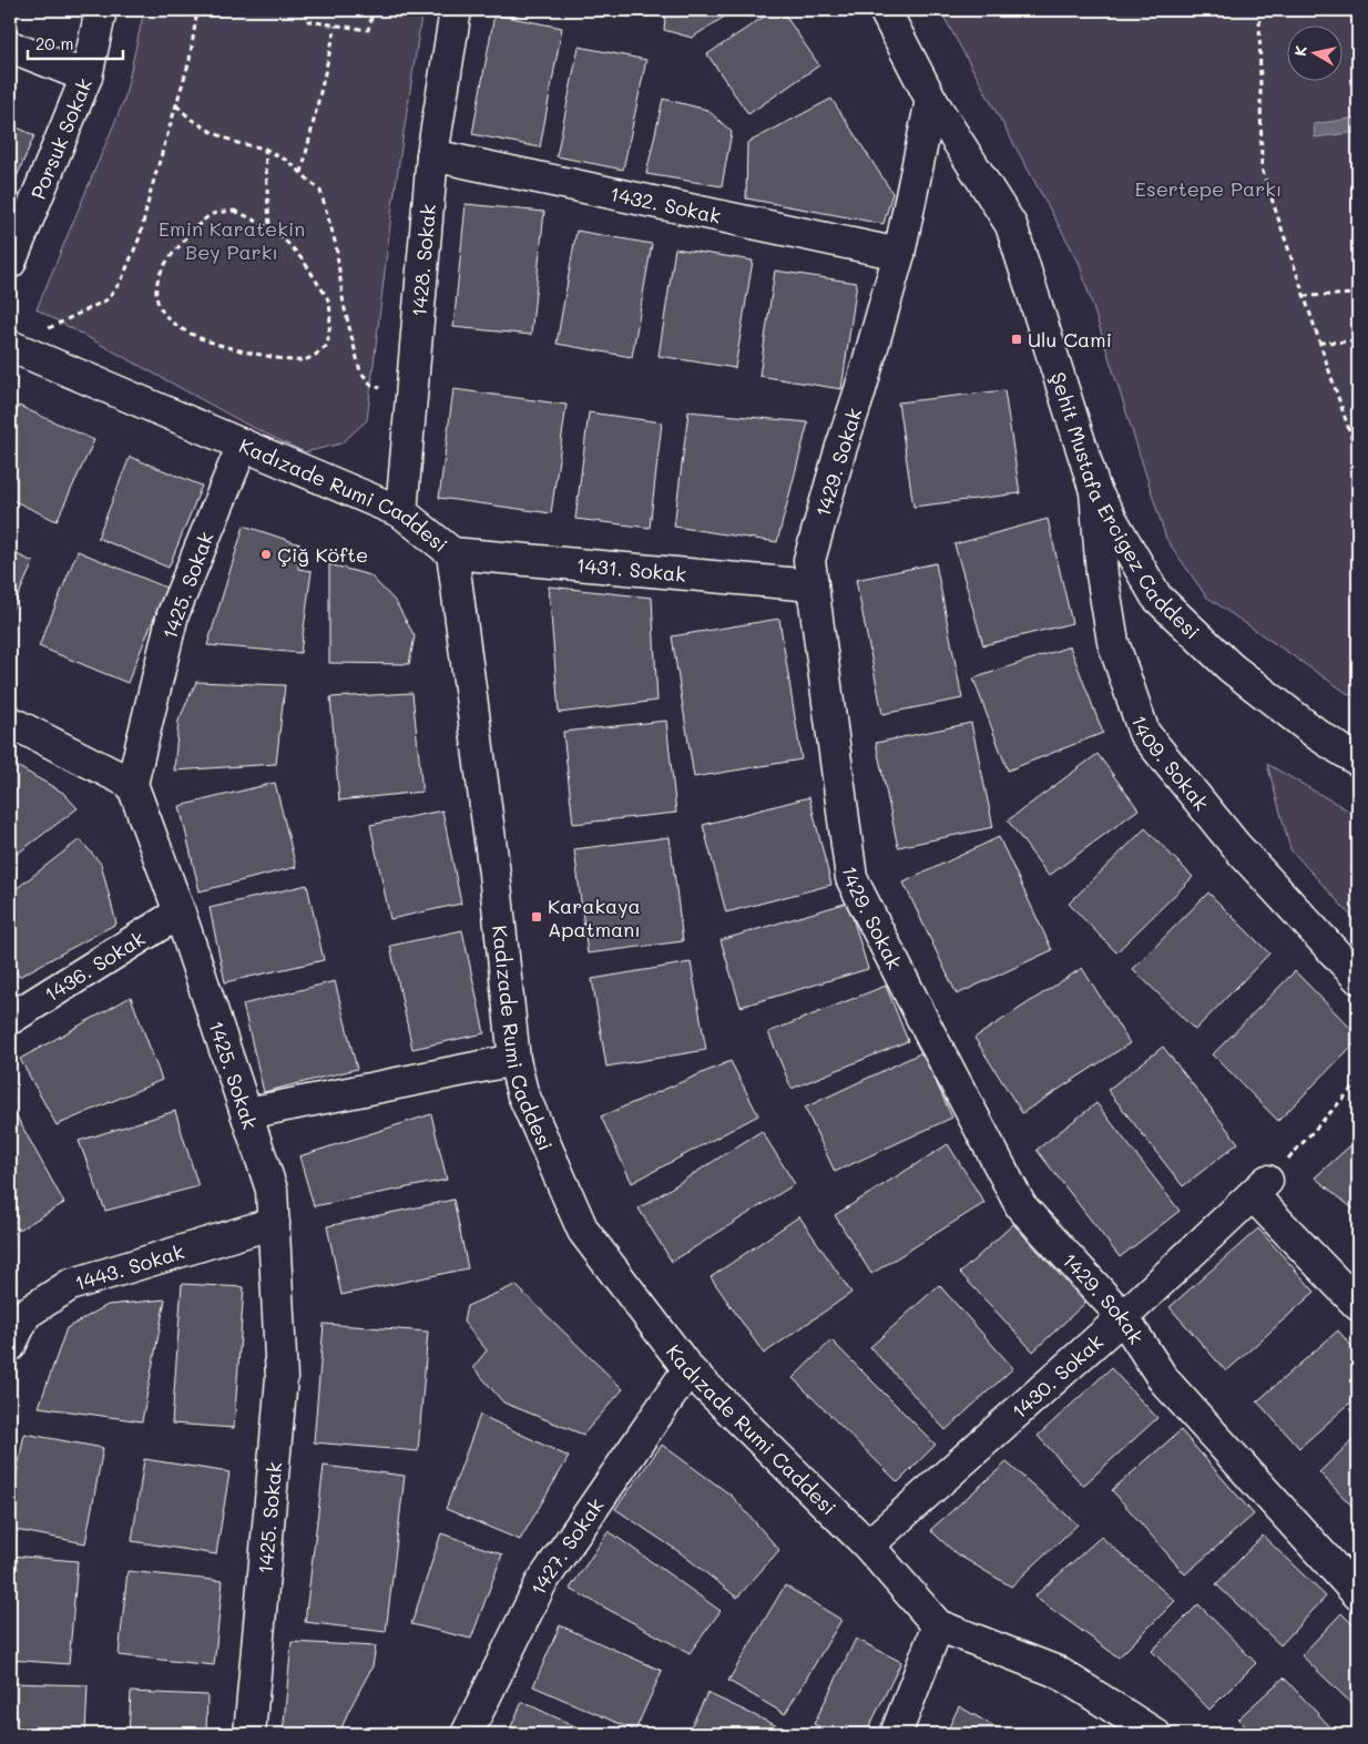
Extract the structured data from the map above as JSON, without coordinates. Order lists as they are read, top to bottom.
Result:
{
  "streets": {
    "street": [
      "Porsuk Sokak",
      "1432. Sokak",
      "1428. Sokak",
      "1429. Sokak",
      "Kadızade Rumi Caddesi",
      "Şehit Mustafa Ercigez Caddesi",
      "1431. Sokak",
      "1425. Sokak",
      "1409. Sokak",
      "1436. Sokak",
      "1443. Sokak",
      "1430. Sokak",
      "1427. Sokak"
    ]
  },
  "crossings": [
    ["1432. Sokak", "1428. Sokak"],
    ["1432. Sokak", "1429. Sokak"],
    ["1428. Sokak", "Kadızade Rumi Caddesi"],
    ["1429. Sokak", "Şehit Mustafa Ercigez Caddesi"],
    ["1429. Sokak", "1431. Sokak"],
    ["1429. Sokak", "1430. Sokak"],
    ["Kadızade Rumi Caddesi", "1431. Sokak"],
    ["Kadızade Rumi Caddesi", "1425. Sokak"],
    ["Kadızade Rumi Caddesi", "1430. Sokak"],
    ["Kadızade Rumi Caddesi", "1427. Sokak"],
    ["Şehit Mustafa Ercigez Caddesi", "1409. Sokak"],
    ["1425. Sokak", "1436. Sokak"],
    ["1425. Sokak", "1443. Sokak"]
  ],
  "parks": ["Esertepe Parkı", "Emin Karatekin Bey Parkı"],
  "places": {
    "transit": ["Ulu Cami", "Karakaya Apatmanı"],
    "other": ["Çiğ Köfte"]
  },
  "scale_bar": "20 m",
  "north": "left"
}
